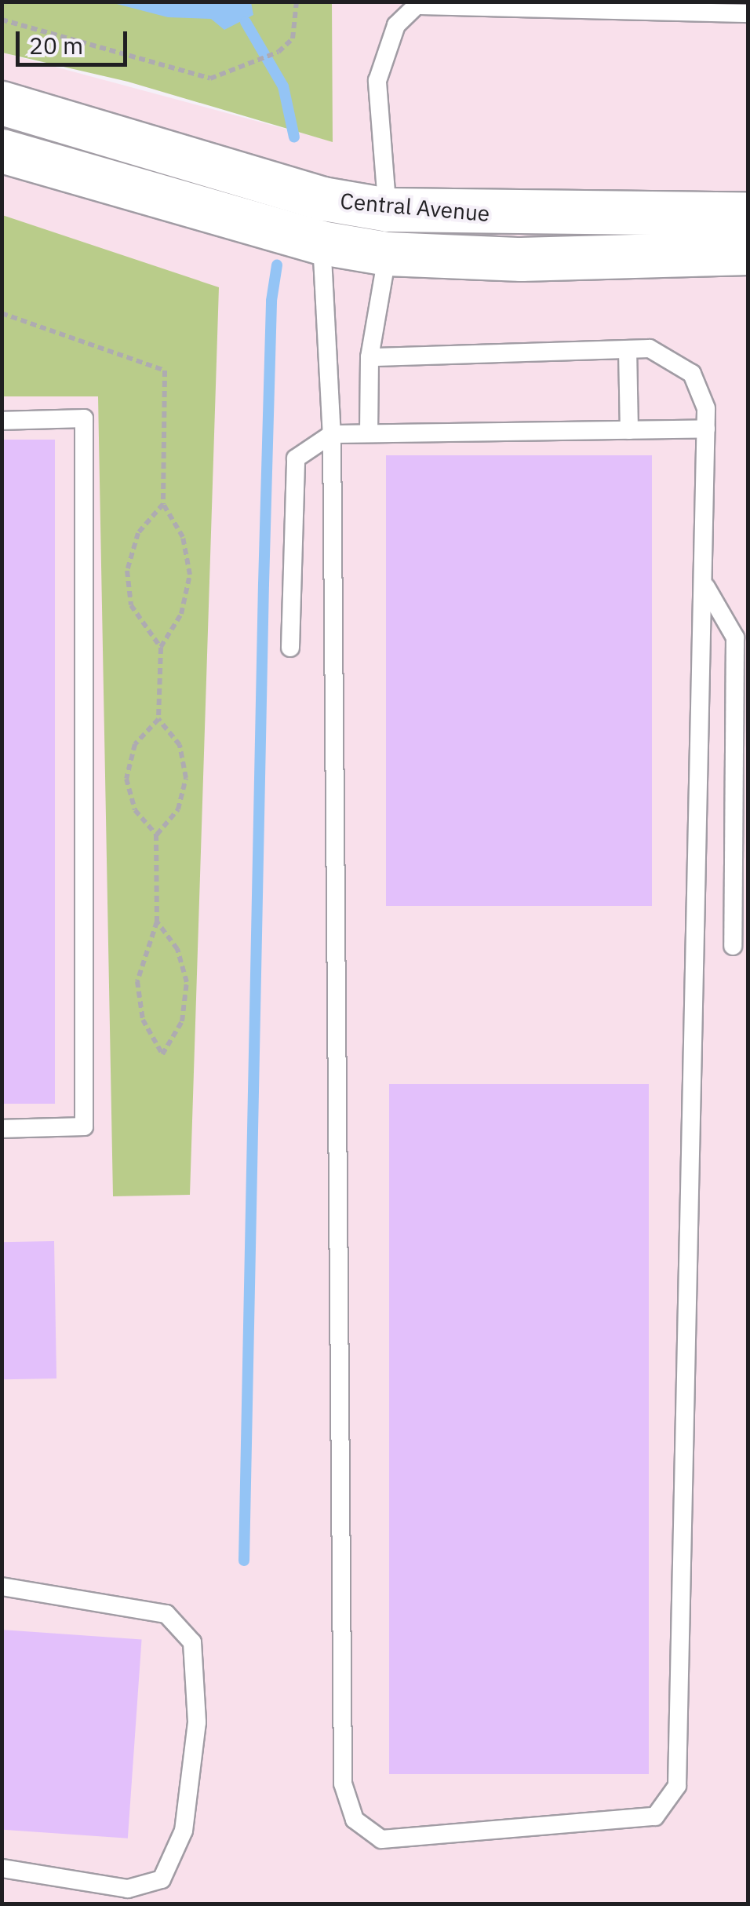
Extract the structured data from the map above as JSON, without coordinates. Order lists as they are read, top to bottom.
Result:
{
  "streets": {
    "street": ["Central Avenue"]
  },
  "scale_bar": "20 m"
}
